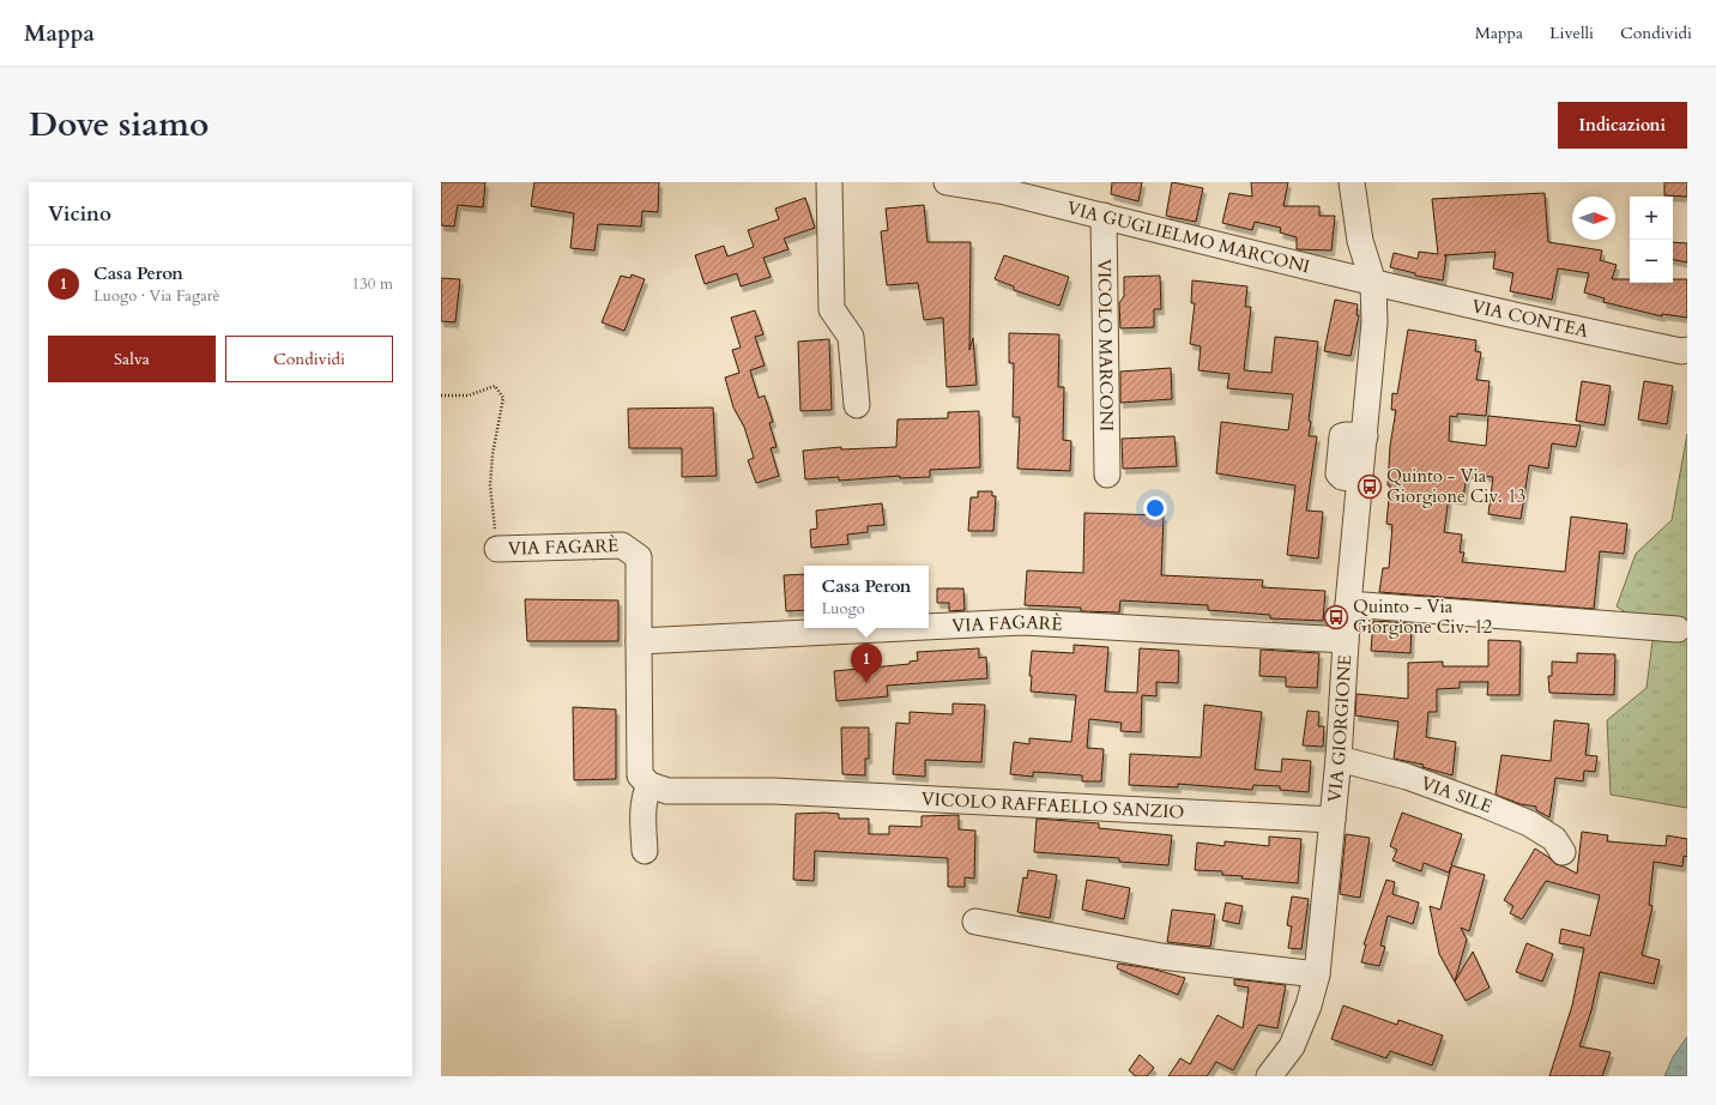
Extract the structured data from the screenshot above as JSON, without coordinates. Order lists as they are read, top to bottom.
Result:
{
  "streets": {
    "street": [
      "VIA GUGLIELMO MARCONI",
      "VIA CONTEA",
      "VICOLO MARCONI",
      "VIA FAGARÈ",
      "VIA GIORGIONE",
      "VIA SILE",
      "VICOLO RAFFAELLO SANZIO"
    ]
  },
  "crossings": [
    ["VIA GUGLIELMO MARCONI", "VIA CONTEA"],
    ["VIA GUGLIELMO MARCONI", "VICOLO MARCONI"],
    ["VIA GUGLIELMO MARCONI", "VIA GIORGIONE"],
    ["VIA CONTEA", "VIA GIORGIONE"],
    ["VIA FAGARÈ", "VIA GIORGIONE"],
    ["VIA GIORGIONE", "VIA SILE"],
    ["VIA GIORGIONE", "VICOLO RAFFAELLO SANZIO"]
  ],
  "places": {
    "bus stop": ["Quinto - Via Giorgione Civ. 13", "Quinto - Via Giorgione Civ. 12"]
  },
  "north": "right",
  "page": {
    "header": "Mappa",
    "nav": ["Mappa", "Livelli", "Condividi"],
    "title": "Dove siamo",
    "buttons": [
      "Indicazioni",
      ["Salva", "Condividi"]
    ],
    "heading": "Vicino",
    "map_buttons": ["+", "−"],
    "list": [
      {
        "mark": "1",
        "name": "Casa Peron",
        "note": "Luogo · Via Fagarè",
        "value": "130 m"
      }
    ],
    "popup": ["Casa Peron", "Luogo"],
    "pins": "1"
  }
}
